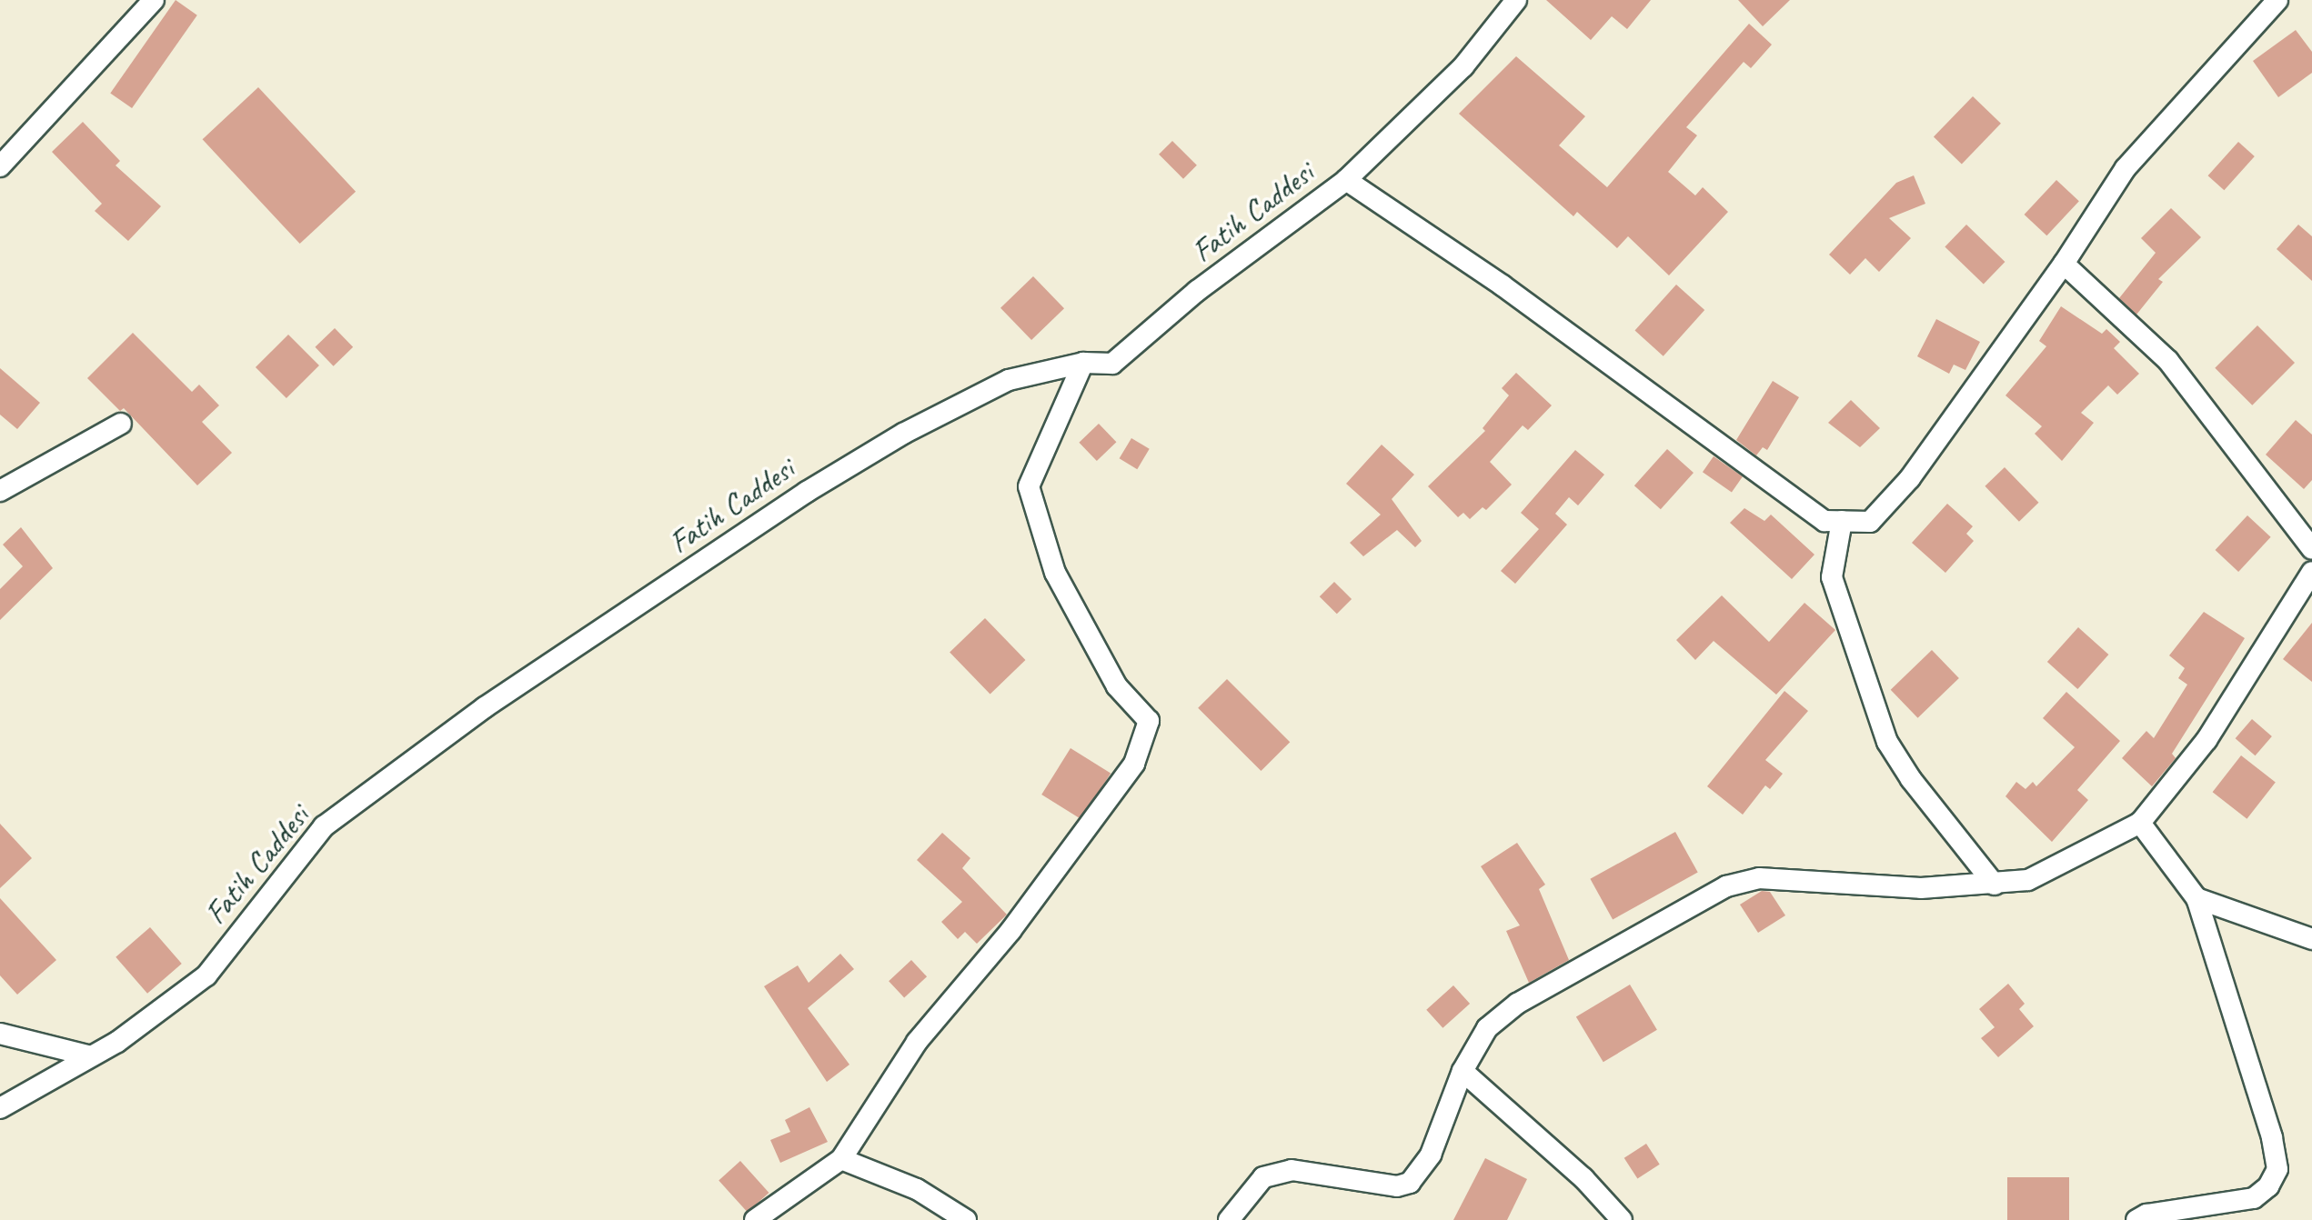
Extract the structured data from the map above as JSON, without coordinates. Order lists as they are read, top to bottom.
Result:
{
  "streets": {
    "street": ["Fatih Caddesi"]
  }
}
